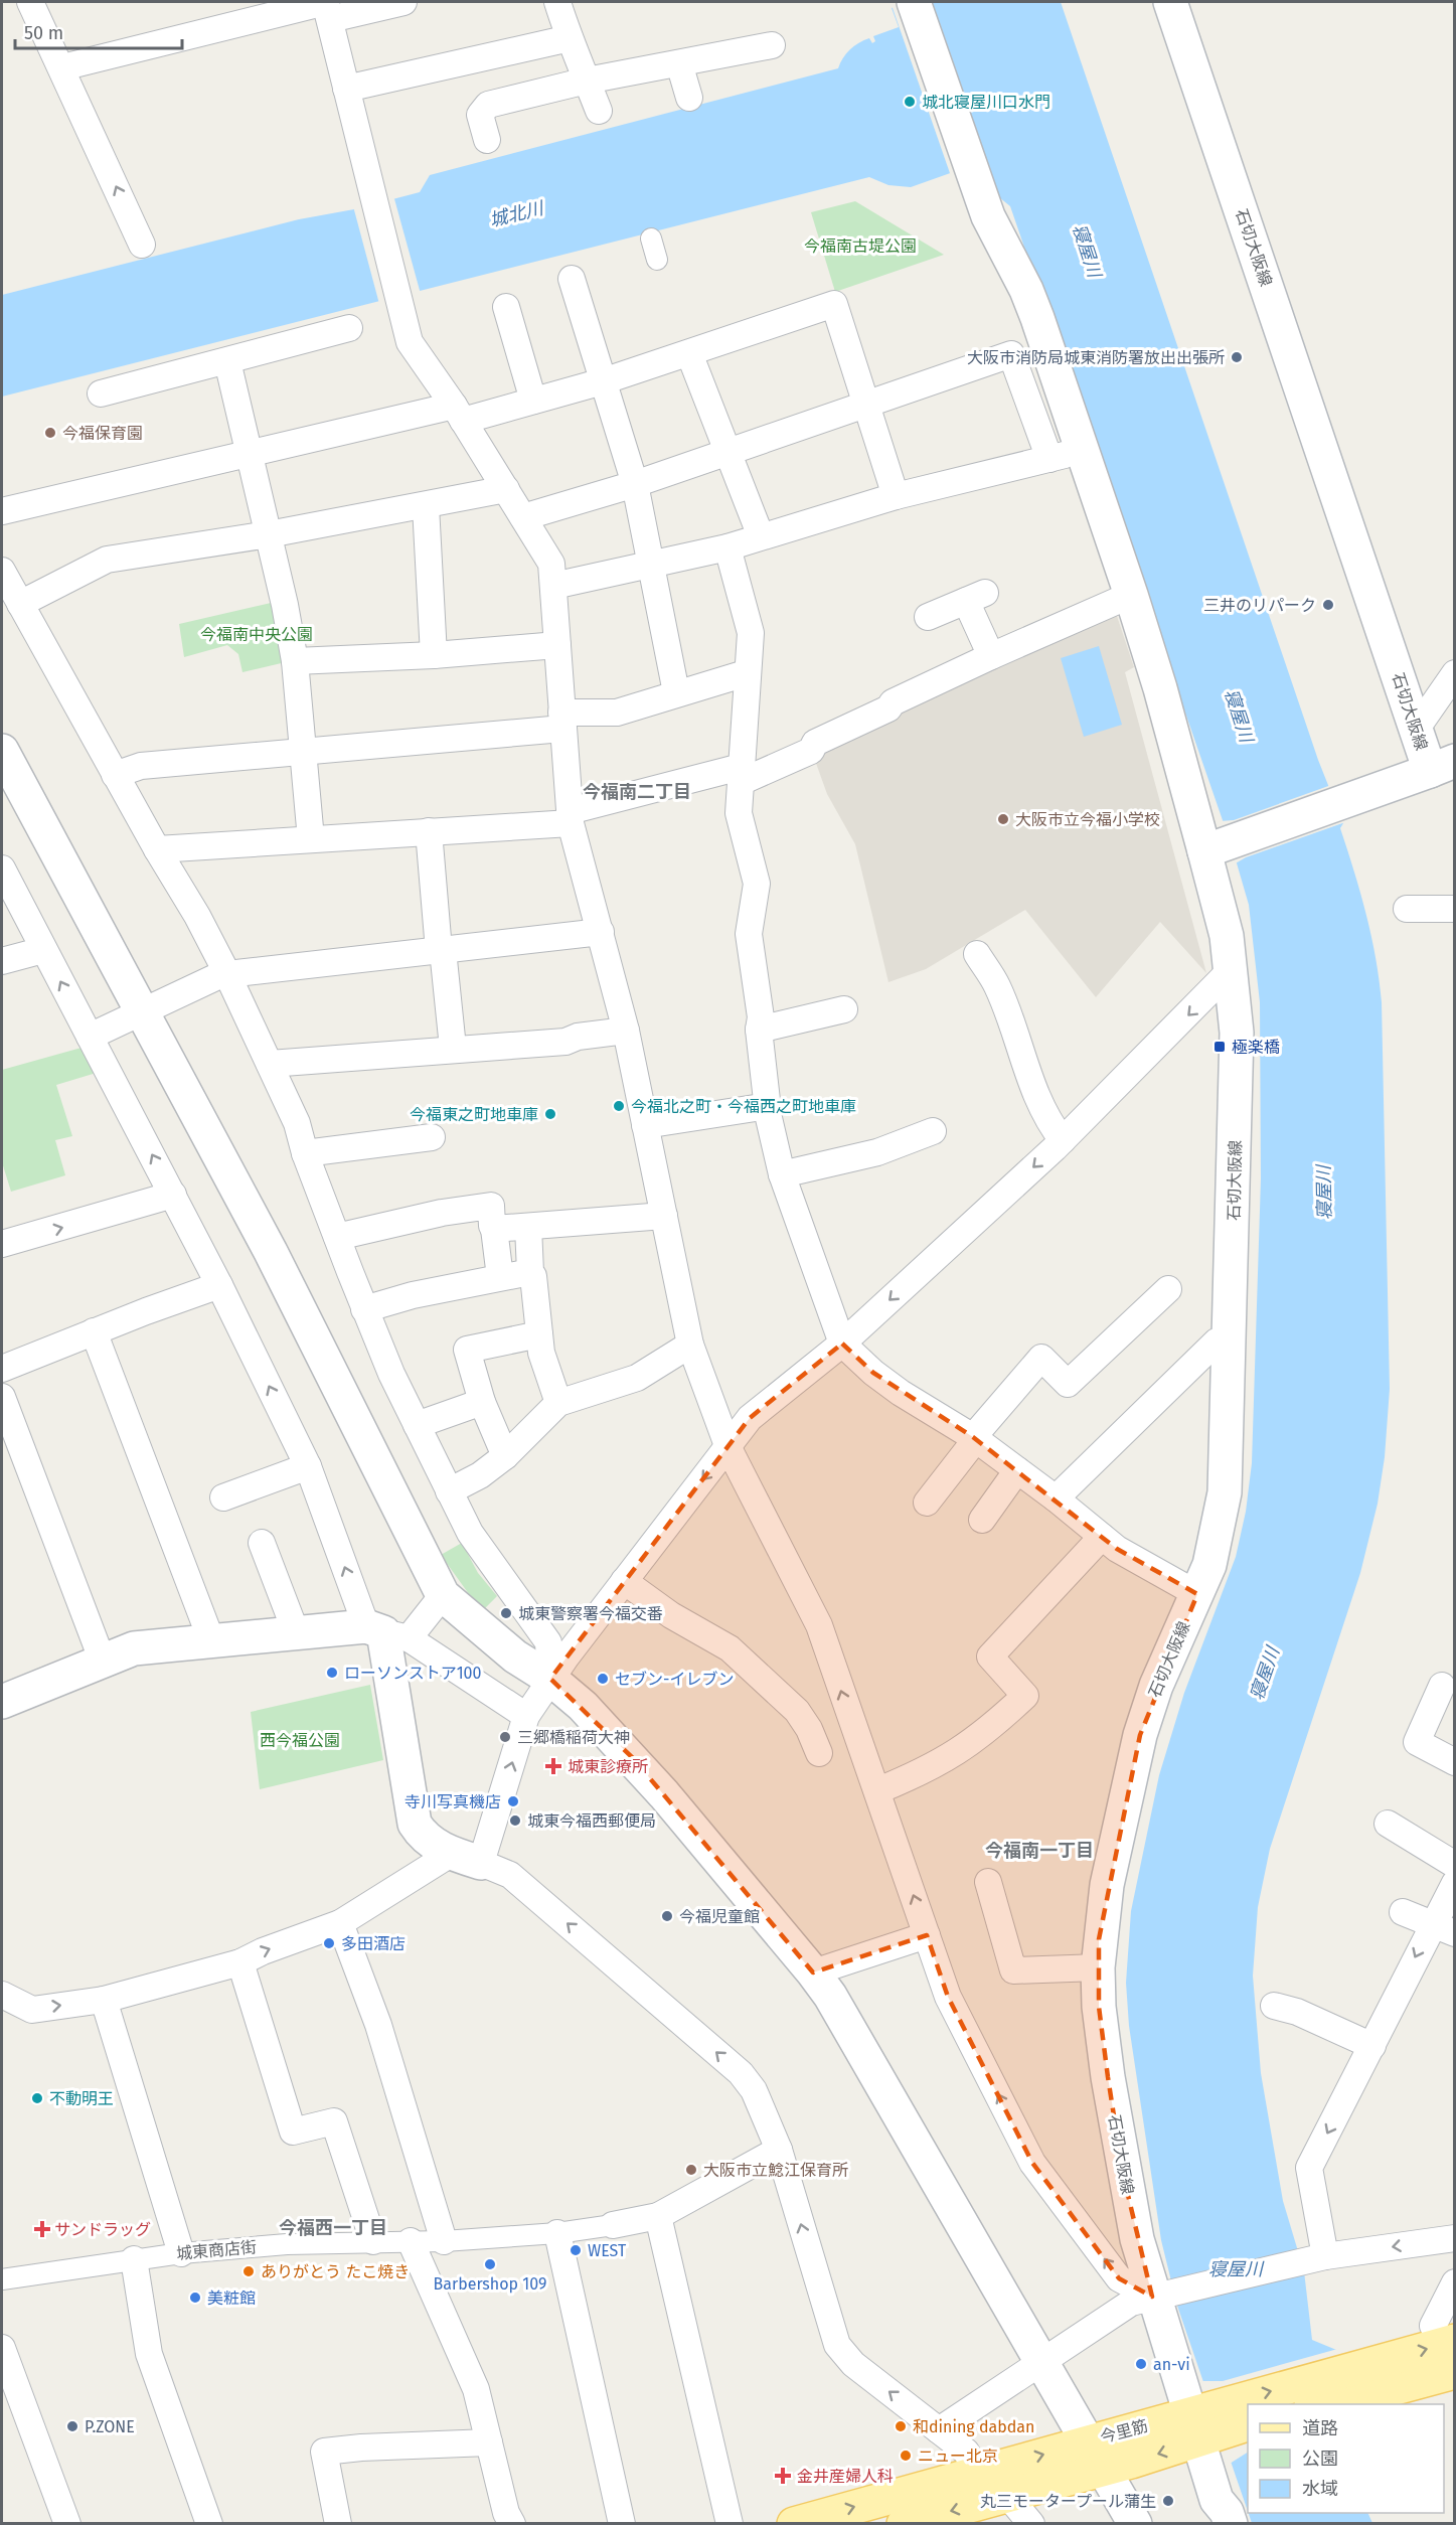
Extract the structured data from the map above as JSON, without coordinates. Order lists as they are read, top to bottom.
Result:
{
  "streets": {
    "main road": ["今里筋"],
    "street": ["石切大阪線", "城東商店街"]
  },
  "crossings": [
    ["石切大阪線", "今里筋"]
  ],
  "districts": ["今福南二丁目", "今福南一丁目", "今福西一丁目"],
  "water": ["城北川", "寝屋川"],
  "parks": ["今福南古堤公園", "今福南中央公園", "西今福公園"],
  "places": {
    "other": [
      "城北寝屋川口水門",
      "大阪市消防局城東消防署放出出張所",
      "今福保育園",
      "三井のリパーク",
      "大阪市立今福小学校",
      "今福北之町・今福西之町地車庫",
      "今福東之町地車庫",
      "城東警察署今福交番",
      "ローソンストア100",
      "セブン-イレブン",
      "三郷橋稲荷大神",
      "寺川写真機店",
      "城東今福西郵便局",
      "今福児童館",
      "多田酒店",
      "不動明王",
      "大阪市立鯰江保育所",
      "WEST",
      "Barbershop 109",
      "ありがとう たこ焼き",
      "美粧館",
      "an-vi",
      "P.ZONE",
      "和dining dabdan",
      "ニュー北京",
      "丸三モータープール蒲生"
    ],
    "transit": ["極楽橋"],
    "health": ["城東診療所", "サンドラッグ", "金井産婦人科"]
  },
  "legend": ["道路", "公園", "水域"],
  "scale_bar": "50 m"
}
